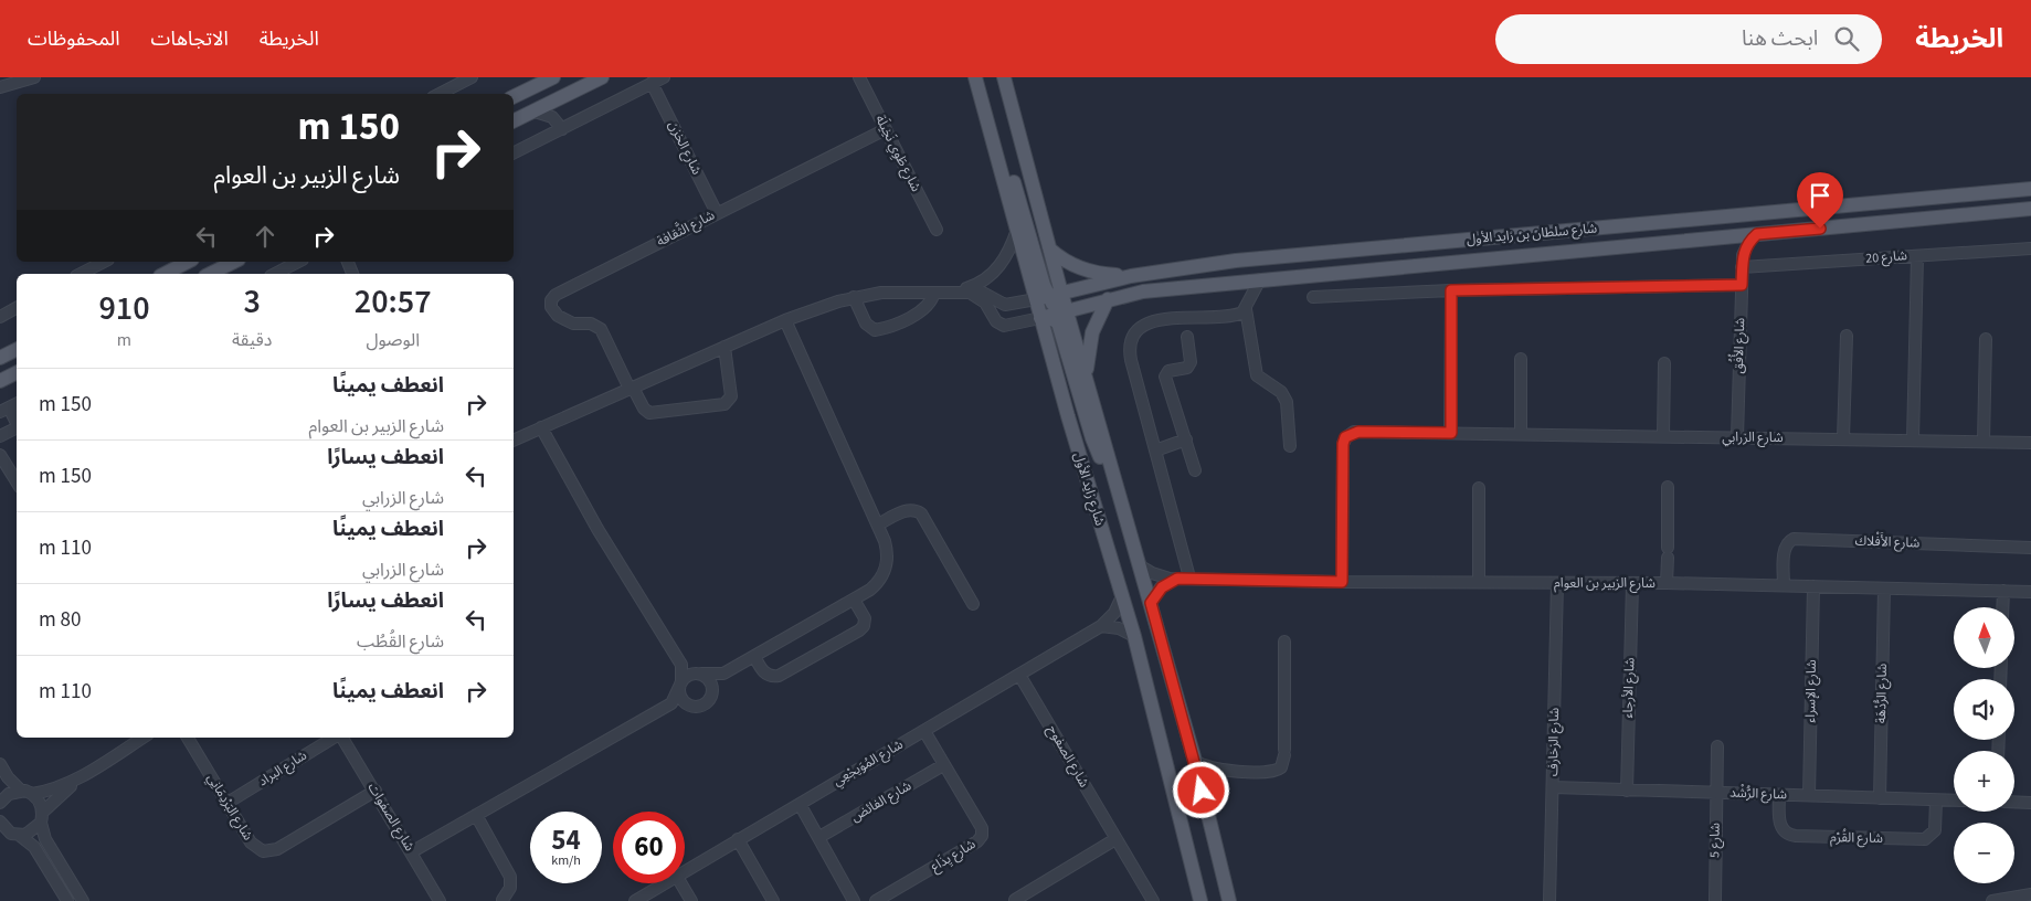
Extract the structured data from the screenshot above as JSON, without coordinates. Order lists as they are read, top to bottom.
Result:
{
  "streets": {
    "main road": ["شارع سلطان بن زايد الأول", "شارع زايد الأول"],
    "street": [
      "شارع الخزن",
      "شارع طَوِي نَخِيلَة",
      "شارع الثَّقافة",
      "شارع 20",
      "شارع الأُفُق",
      "شارع الزرابي",
      "شارع الأَفْلاك",
      "شارع الزبير بن العوام",
      "شارع الأرجاء",
      "شارع الإسراء",
      "شارع الرُّدْهَة",
      "شارع الزخارف",
      "شارع الصفوح",
      "شارع المُوَيجْعِي",
      "شارع البراد",
      "شارع الرُّشْد",
      "شارع الفائض",
      "شارع البَرْدِمَانِي",
      "شارع الصفوات",
      "شارع القُرْم",
      "شارع 5",
      "شارع يِذَاع"
    ]
  },
  "crossings": [
    ["شارع الخزن", "شارع الثَّقافة"],
    ["شارع طَوِي نَخِيلَة", "شارع الثَّقافة"],
    ["شارع سلطان بن زايد الأول", "شارع زايد الأول"],
    ["شارع 20", "شارع الأُفُق"],
    ["شارع الأُفُق", "شارع الزرابي"],
    ["شارع الزرابي", "شارع الزبير بن العوام"],
    ["شارع زايد الأول", "شارع الزبير بن العوام"],
    ["شارع زايد الأول", "شارع المُوَيجْعِي"],
    ["شارع الأَفْلاك", "شارع الزبير بن العوام"],
    ["شارع الزبير بن العوام", "شارع الأرجاء"],
    ["شارع الزبير بن العوام", "شارع الإسراء"],
    ["شارع الزبير بن العوام", "شارع الرُّدْهَة"],
    ["شارع الزبير بن العوام", "شارع الزخارف"],
    ["شارع الأرجاء", "شارع الرُّشْد"],
    ["شارع الإسراء", "شارع الرُّشْد"],
    ["شارع الرُّدْهَة", "شارع الرُّشْد"],
    ["شارع الزخارف", "شارع الرُّشْد"],
    ["شارع الصفوح", "شارع المُوَيجْعِي"],
    ["شارع المُوَيجْعِي", "شارع يِذَاع"],
    ["شارع البراد", "شارع البَرْدِمَانِي"],
    ["شارع الرُّشْد", "شارع القُرْم"],
    ["شارع الرُّشْد", "شارع 5"],
    ["شارع الفائض", "شارع يِذَاع"],
    ["شارع البَرْدِمَانِي", "شارع الصفوات"]
  ],
  "north": "top",
  "page": {
    "header": "الخريطة",
    "search": "ابحث هنا",
    "nav": ["الخريطة", "الاتجاهات", "المحفوظات"],
    "turn": ["150 m", "شارع الزبير بن العوام"],
    "eta": [
      "20:57",
      "الوصول",
      "3",
      "دقيقة",
      "910",
      "m"
    ],
    "list": [
      {
        "name": "انعطف يمينًا",
        "note": "شارع الزبير بن العوام",
        "value": "150 m"
      },
      {
        "name": "انعطف يسارًا",
        "note": "شارع الزرابي",
        "value": "150 m"
      },
      {
        "name": "انعطف يمينًا",
        "note": "شارع الزرابي",
        "value": "110 m"
      },
      {
        "name": "انعطف يسارًا",
        "note": "شارع القُطُب",
        "value": "80 m"
      },
      {
        "name": "انعطف يمينًا",
        "value": "110 m"
      }
    ],
    "map_buttons": ["+", "−"],
    "speed": "54 km/h",
    "limit": "60"
  }
}
